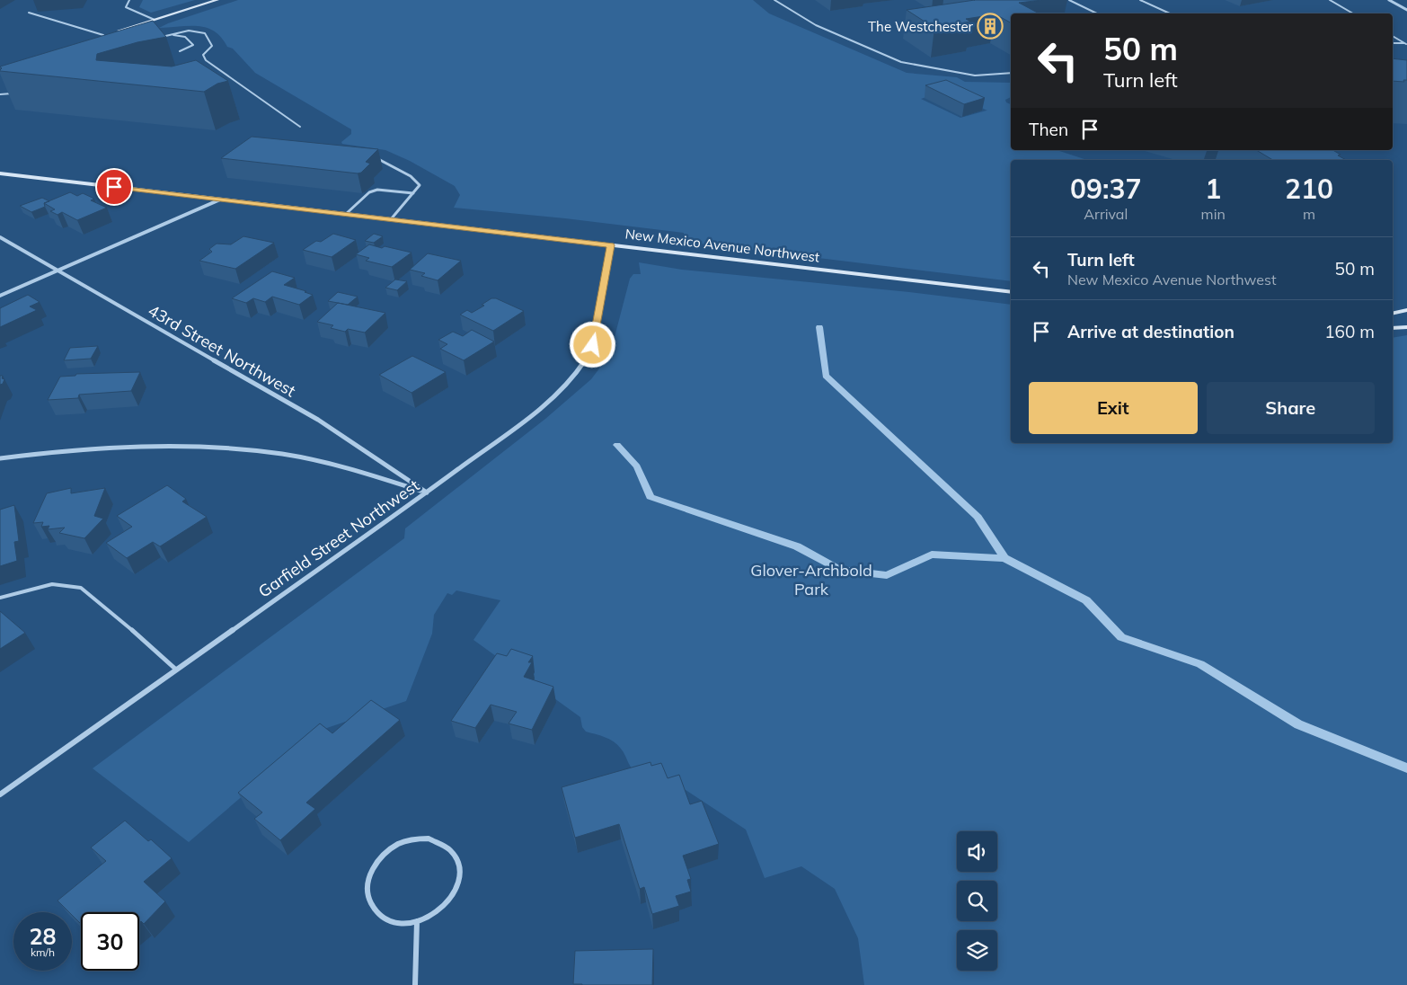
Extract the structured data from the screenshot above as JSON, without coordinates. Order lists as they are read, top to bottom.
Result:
{
  "streets": {
    "street": ["New Mexico Avenue Northwest", "43rd Street Northwest", "Garfield Street Northwest"]
  },
  "crossings": [
    ["New Mexico Avenue Northwest", "Garfield Street Northwest"],
    ["43rd Street Northwest", "Garfield Street Northwest"]
  ],
  "parks": ["Glover-Archbold Park"],
  "places": {
    "building": ["The Westchester"]
  },
  "page": {
    "turn": ["50 m", "Turn left"],
    "then": "Then",
    "eta": [
      "09:37",
      "Arrival",
      "1",
      "min",
      "210",
      "m"
    ],
    "list": [
      {
        "name": "Turn left",
        "note": "New Mexico Avenue Northwest",
        "value": "50 m"
      },
      {
        "name": "Arrive at destination",
        "value": "160 m"
      }
    ],
    "buttons": ["Exit", "Share"],
    "speed": "28 km/h",
    "limit": "30"
  }
}
